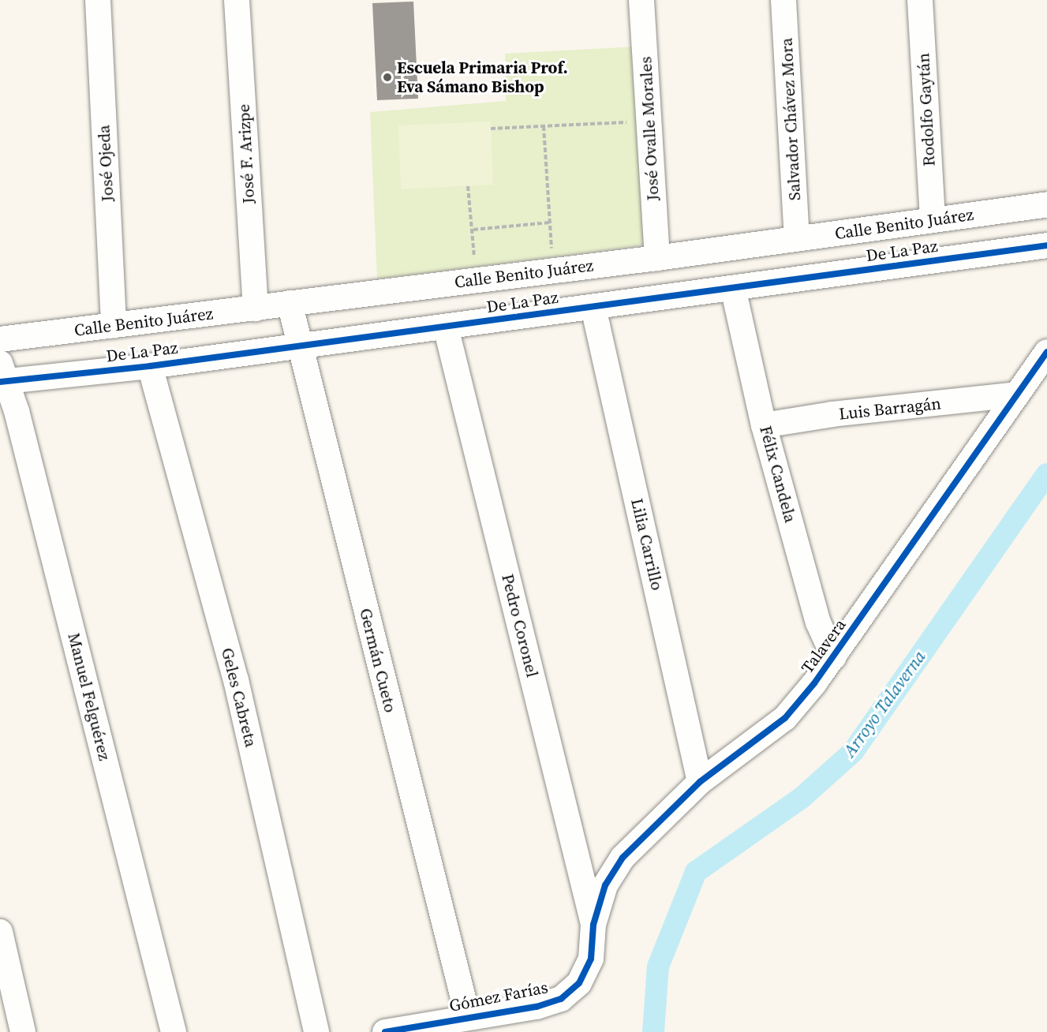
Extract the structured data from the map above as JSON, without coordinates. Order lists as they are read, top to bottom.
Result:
{
  "streets": {
    "street": [
      "Rodolfo Gaytán",
      "Salvador Chávez Mora",
      "José Ovalle Morales",
      "José F. Arizpe",
      "José Ojeda",
      "Calle Benito Juárez",
      "De La Paz",
      "Luis Barragán",
      "Félix Candela",
      "Lilia Carrillo",
      "Pedro Coronel",
      "Talavera",
      "Germán Cueto",
      "Manuel Felguérez",
      "Geles Cabreta",
      "Gómez Farías"
    ]
  },
  "crossings": [
    ["Rodolfo Gaytán", "Calle Benito Juárez"],
    ["Salvador Chávez Mora", "Calle Benito Juárez"],
    ["José Ovalle Morales", "Calle Benito Juárez"],
    ["José F. Arizpe", "Calle Benito Juárez"],
    ["José Ojeda", "Calle Benito Juárez"],
    ["Calle Benito Juárez", "Germán Cueto"],
    ["De La Paz", "Félix Candela"],
    ["De La Paz", "Lilia Carrillo"],
    ["De La Paz", "Pedro Coronel"],
    ["De La Paz", "Germán Cueto"],
    ["De La Paz", "Manuel Felguérez"],
    ["De La Paz", "Geles Cabreta"],
    ["Luis Barragán", "Félix Candela"],
    ["Luis Barragán", "Talavera"],
    ["Félix Candela", "Talavera"],
    ["Lilia Carrillo", "Talavera"],
    ["Pedro Coronel", "Talavera"],
    ["Pedro Coronel", "Gómez Farías"],
    ["Talavera", "Gómez Farías"],
    ["Germán Cueto", "Gómez Farías"]
  ],
  "water": ["Arroyo Talaverna"],
  "places": ["Escuela Primaria Prof. Eva Sámano Bishop"]
}
